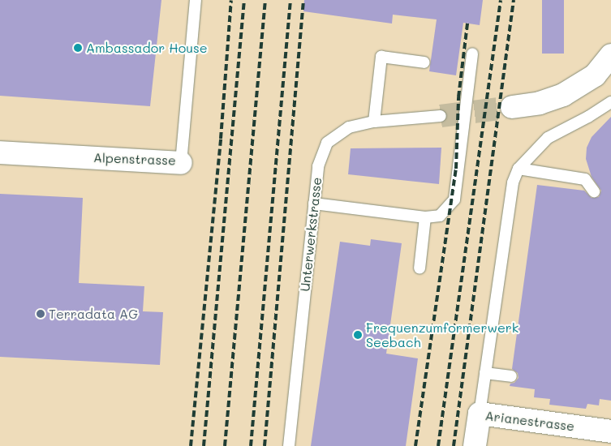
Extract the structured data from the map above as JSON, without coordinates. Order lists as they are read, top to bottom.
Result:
{
  "streets": {
    "street": ["Alpenstrasse", "Arianestrasse"],
    "lane": ["Unterwerkstrasse"]
  },
  "places": ["Ambassador House", "Terradata AG", "Frequenzumformerwerk Seebach"]
}
